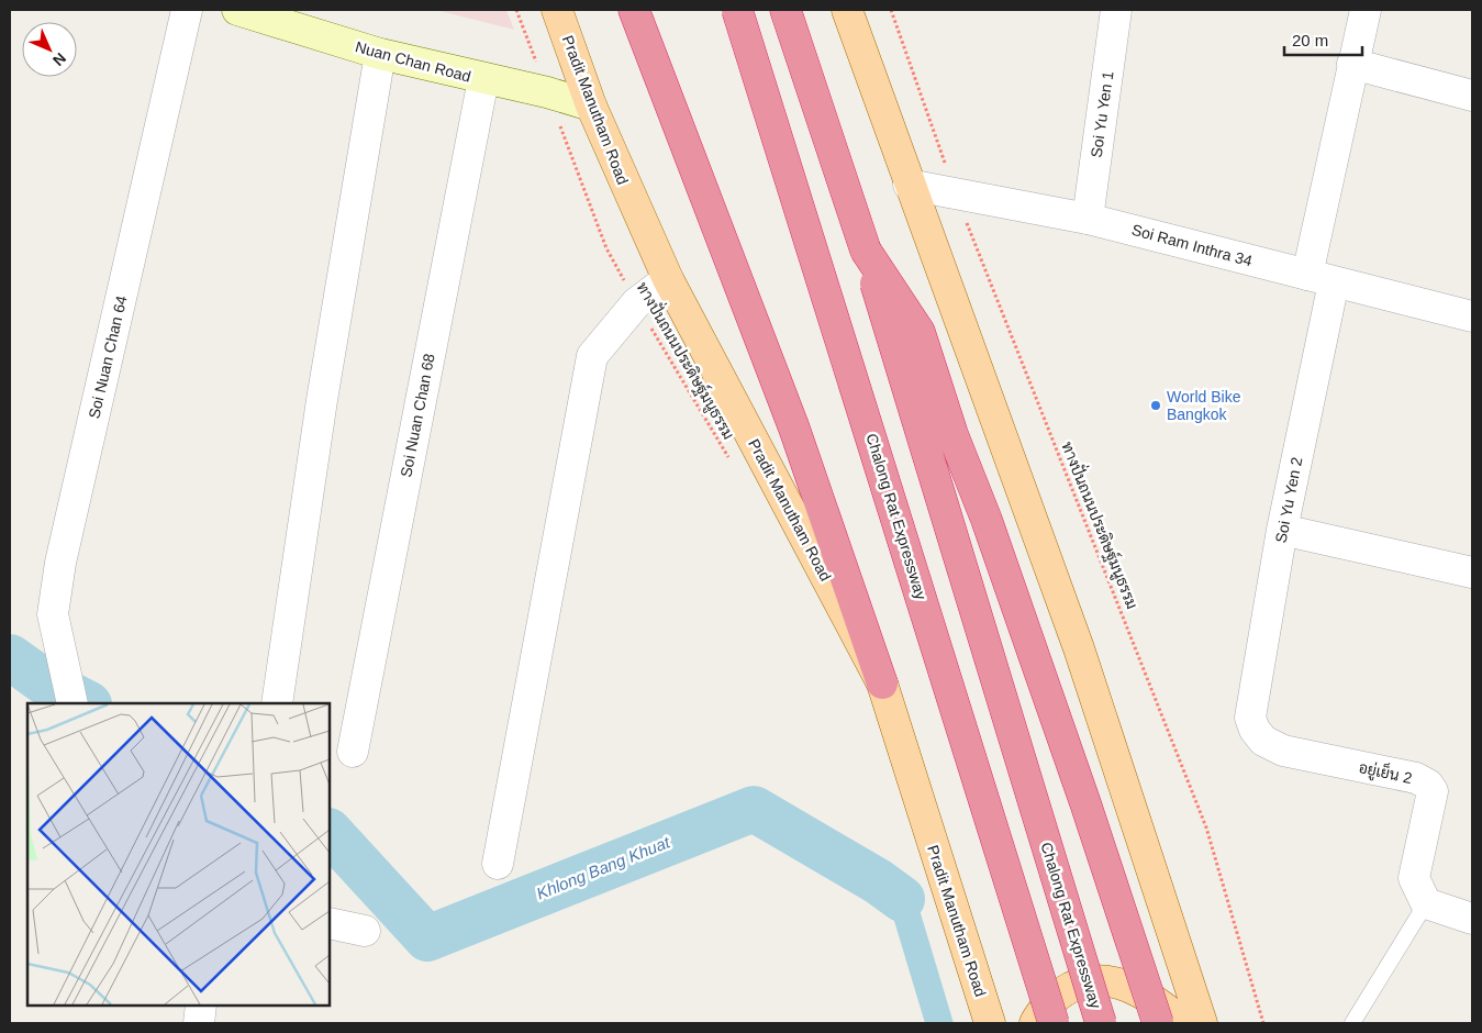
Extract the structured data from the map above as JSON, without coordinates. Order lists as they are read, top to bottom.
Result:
{
  "streets": {
    "highway": ["Chalong Rat Expressway"],
    "main road": ["Nuan Chan Road", "Pradit Manutham Road"],
    "street": [
      "Soi Yu Yen 1",
      "Soi Ram Inthra 34",
      "Soi Nuan Chan 64",
      "Soi Nuan Chan 68",
      "Soi Yu Yen 2",
      "อยู่เย็น 2"
    ],
    "path": ["ทางปั่นถนนประดิษฐ์มนูธรรม"]
  },
  "crossings": [
    ["Nuan Chan Road", "Pradit Manutham Road"],
    ["Nuan Chan Road", "ทางปั่นถนนประดิษฐ์มนูธรรม"],
    ["Nuan Chan Road", "Soi Nuan Chan 68"],
    ["Soi Yu Yen 1", "Soi Ram Inthra 34"],
    ["Soi Ram Inthra 34", "ทางปั่นถนนประดิษฐ์มนูธรรม"],
    ["Soi Ram Inthra 34", "Soi Yu Yen 2"],
    ["Soi Yu Yen 2", "อยู่เย็น 2"]
  ],
  "water": ["Khlong Bang Khuat"],
  "places": ["World Bike Bangkok"],
  "scale_bar": "20 m",
  "north": "bottom right"
}
